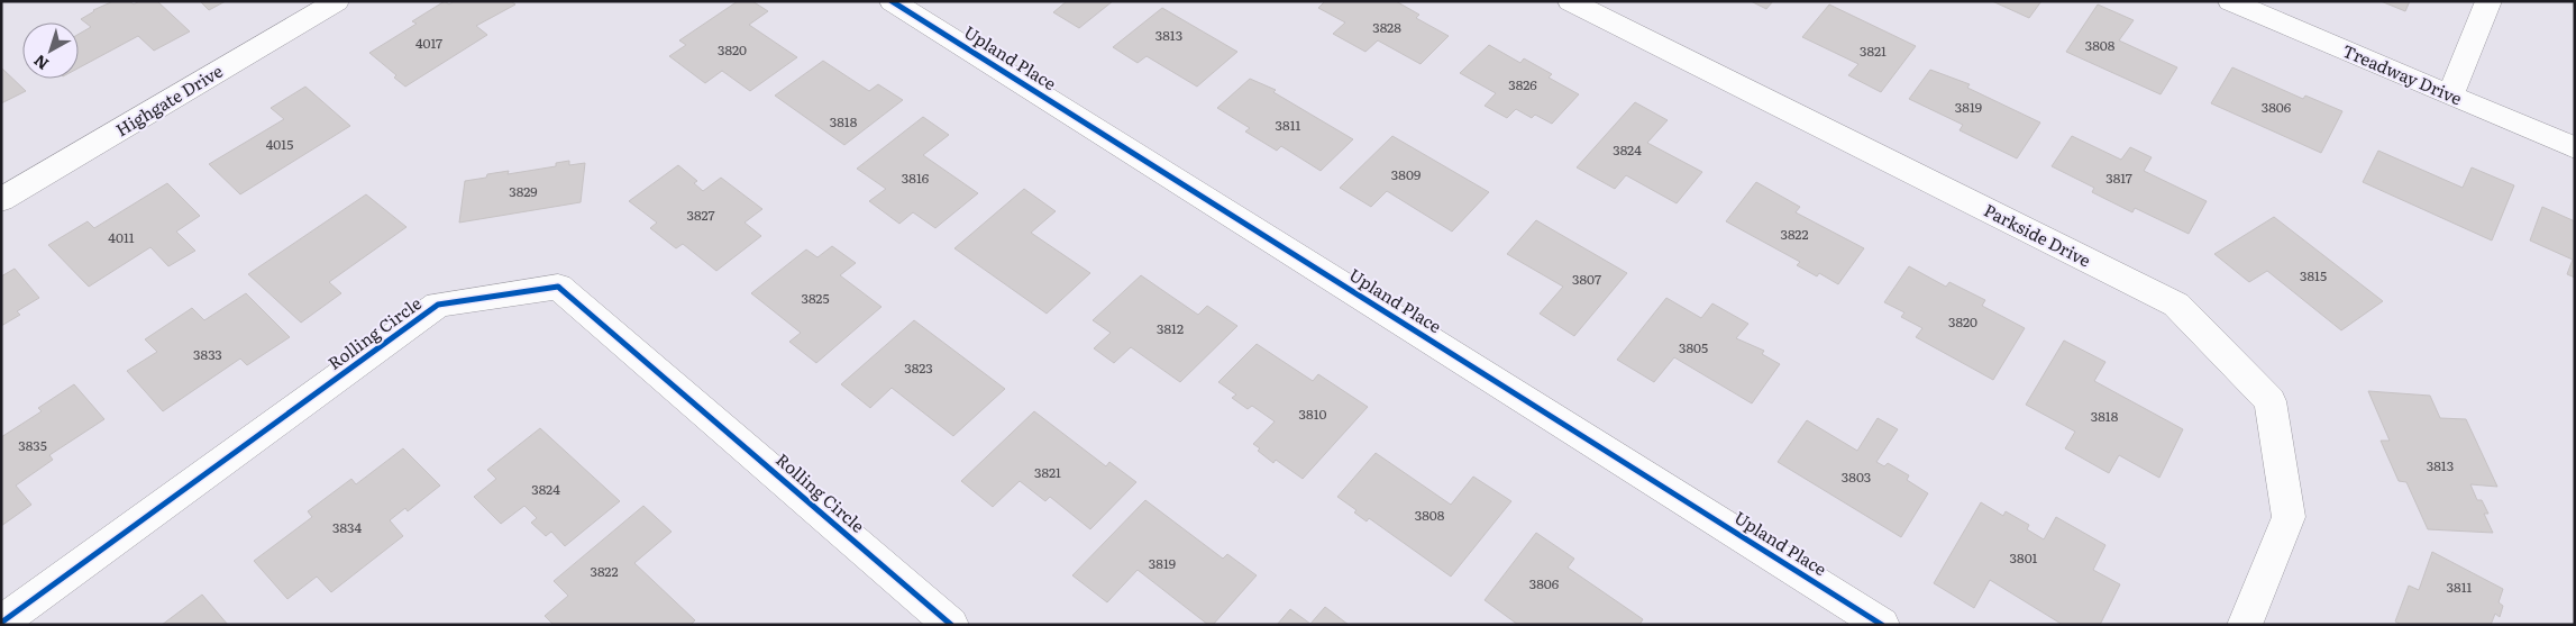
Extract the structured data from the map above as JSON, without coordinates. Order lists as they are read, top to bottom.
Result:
{
  "streets": {
    "street": [
      "Upland Place",
      "Treadway Drive",
      "Highgate Drive",
      "Parkside Drive",
      "Rolling Circle"
    ]
  },
  "house_numbers": [
    "3828",
    "3813",
    "4017",
    "3808",
    "3820",
    "3821",
    "3826",
    "3819",
    "3806",
    "3818",
    "3811",
    "4015",
    "3824",
    "3809",
    "3816",
    "3817",
    "3829",
    "3827",
    "3822",
    "4011",
    "3815",
    "3807",
    "3825",
    "3820",
    "3812",
    "3805",
    "3833",
    "3823",
    "3810",
    "3818",
    "3835",
    "3813",
    "3821",
    "3803",
    "3824",
    "3808",
    "3834",
    "3801",
    "3819",
    "3822",
    "3806",
    "3811"
  ],
  "north": "bottom left"
}
